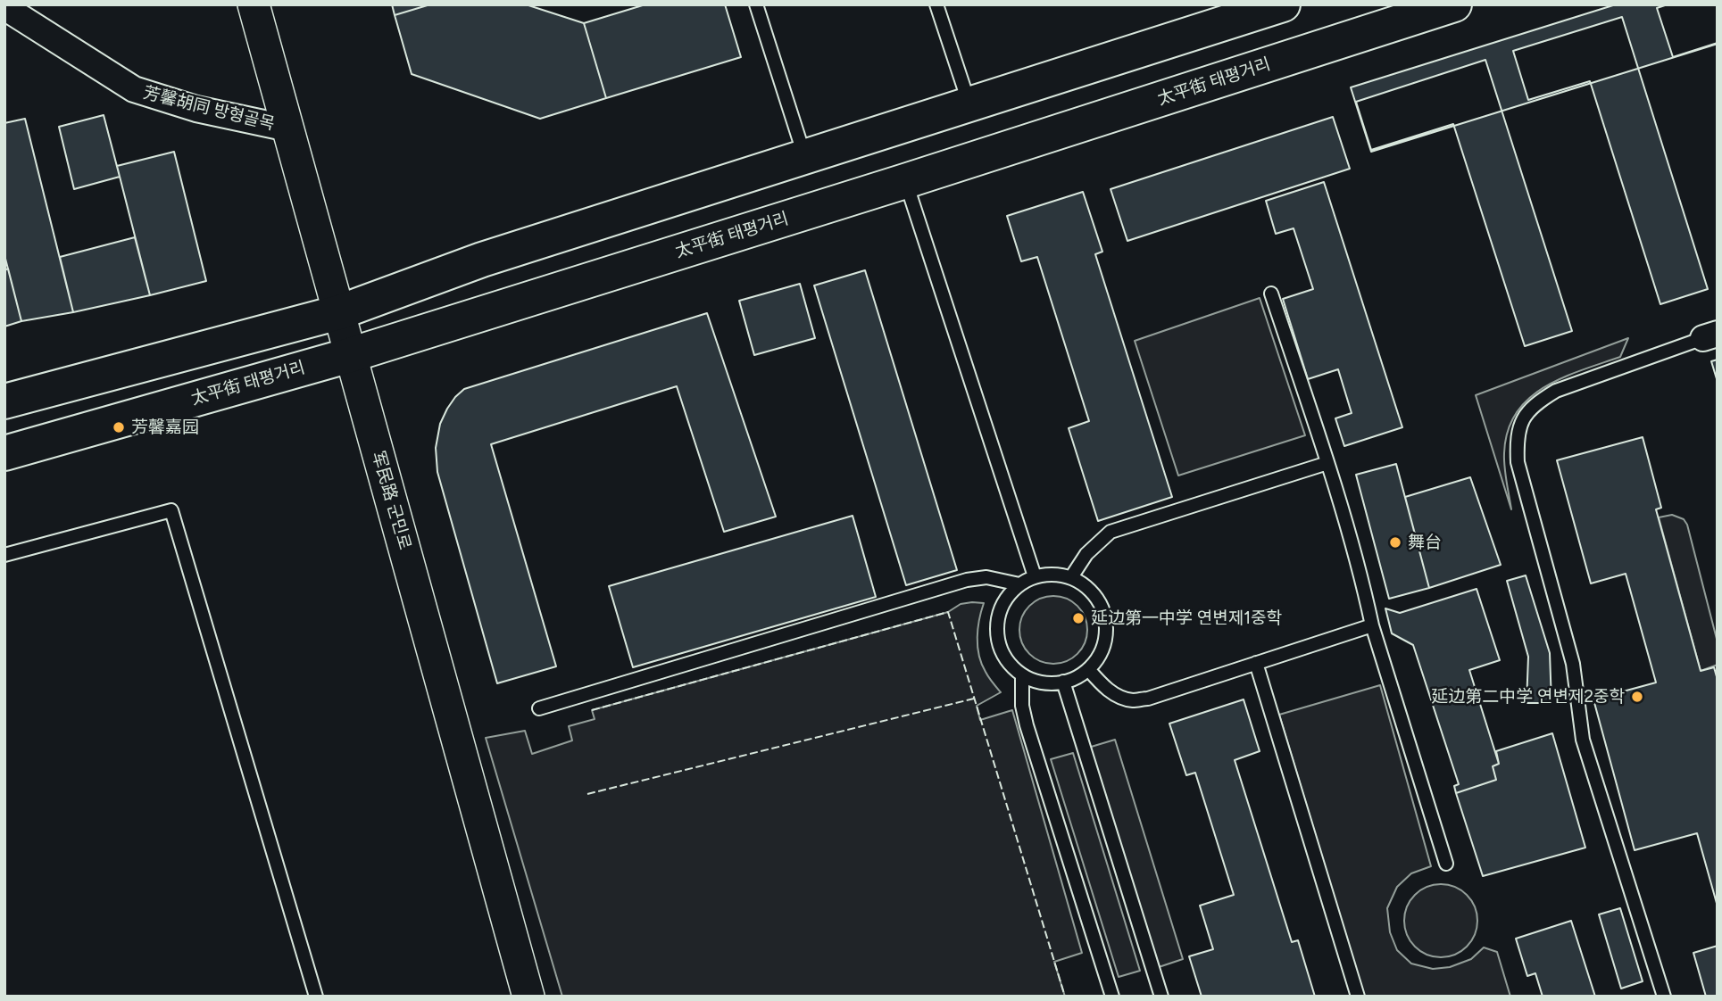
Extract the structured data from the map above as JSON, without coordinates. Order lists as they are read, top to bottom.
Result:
{
  "streets": {
    "main road": ["太平街 태평거리"],
    "street": ["芳馨胡同 방형골목", "军民路 군민로"]
  },
  "crossings": [
    ["太平街 태평거리", "军民路 군민로"],
    ["芳馨胡同 방형골목", "军民路 군민로"]
  ],
  "places": [
    "芳馨嘉园",
    "舞台",
    "延边第一中学 연변제1중학",
    "延边第二中学 연변제2중학"
  ]
}
